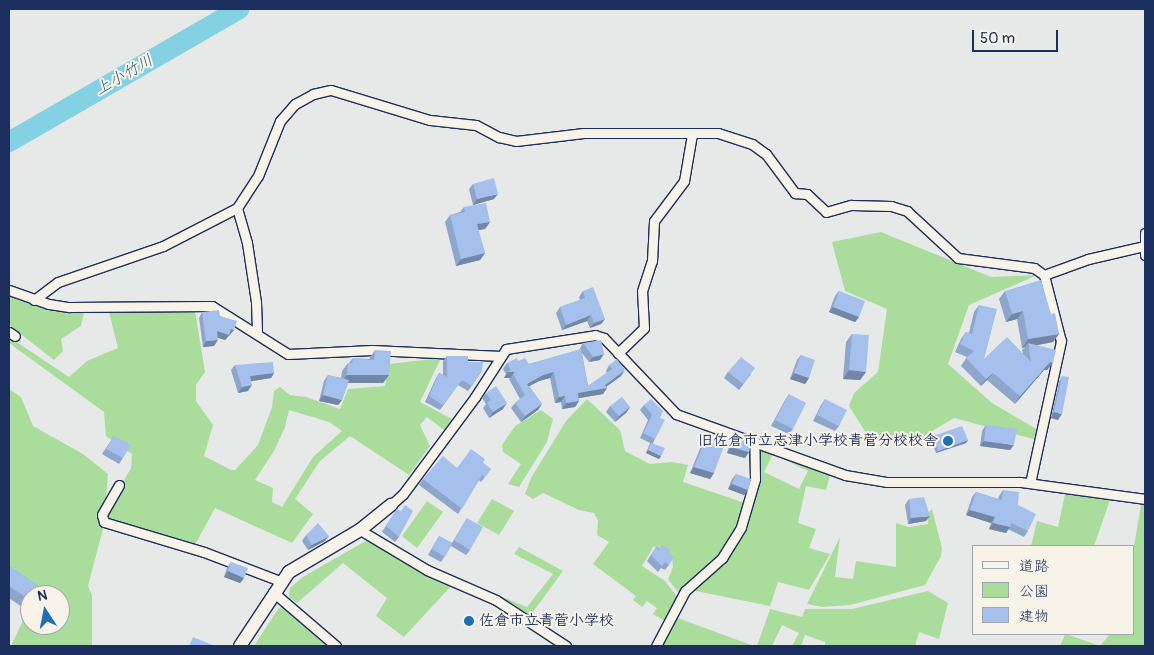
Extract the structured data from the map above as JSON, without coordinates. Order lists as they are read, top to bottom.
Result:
{
  "water": ["上小竹川"],
  "places": ["旧佐倉市立志津小学校青菅分校校舎", "佐倉市立青菅小学校"],
  "legend": ["道路", "公園", "建物"],
  "scale_bar": "50 m",
  "north": "top"
}
